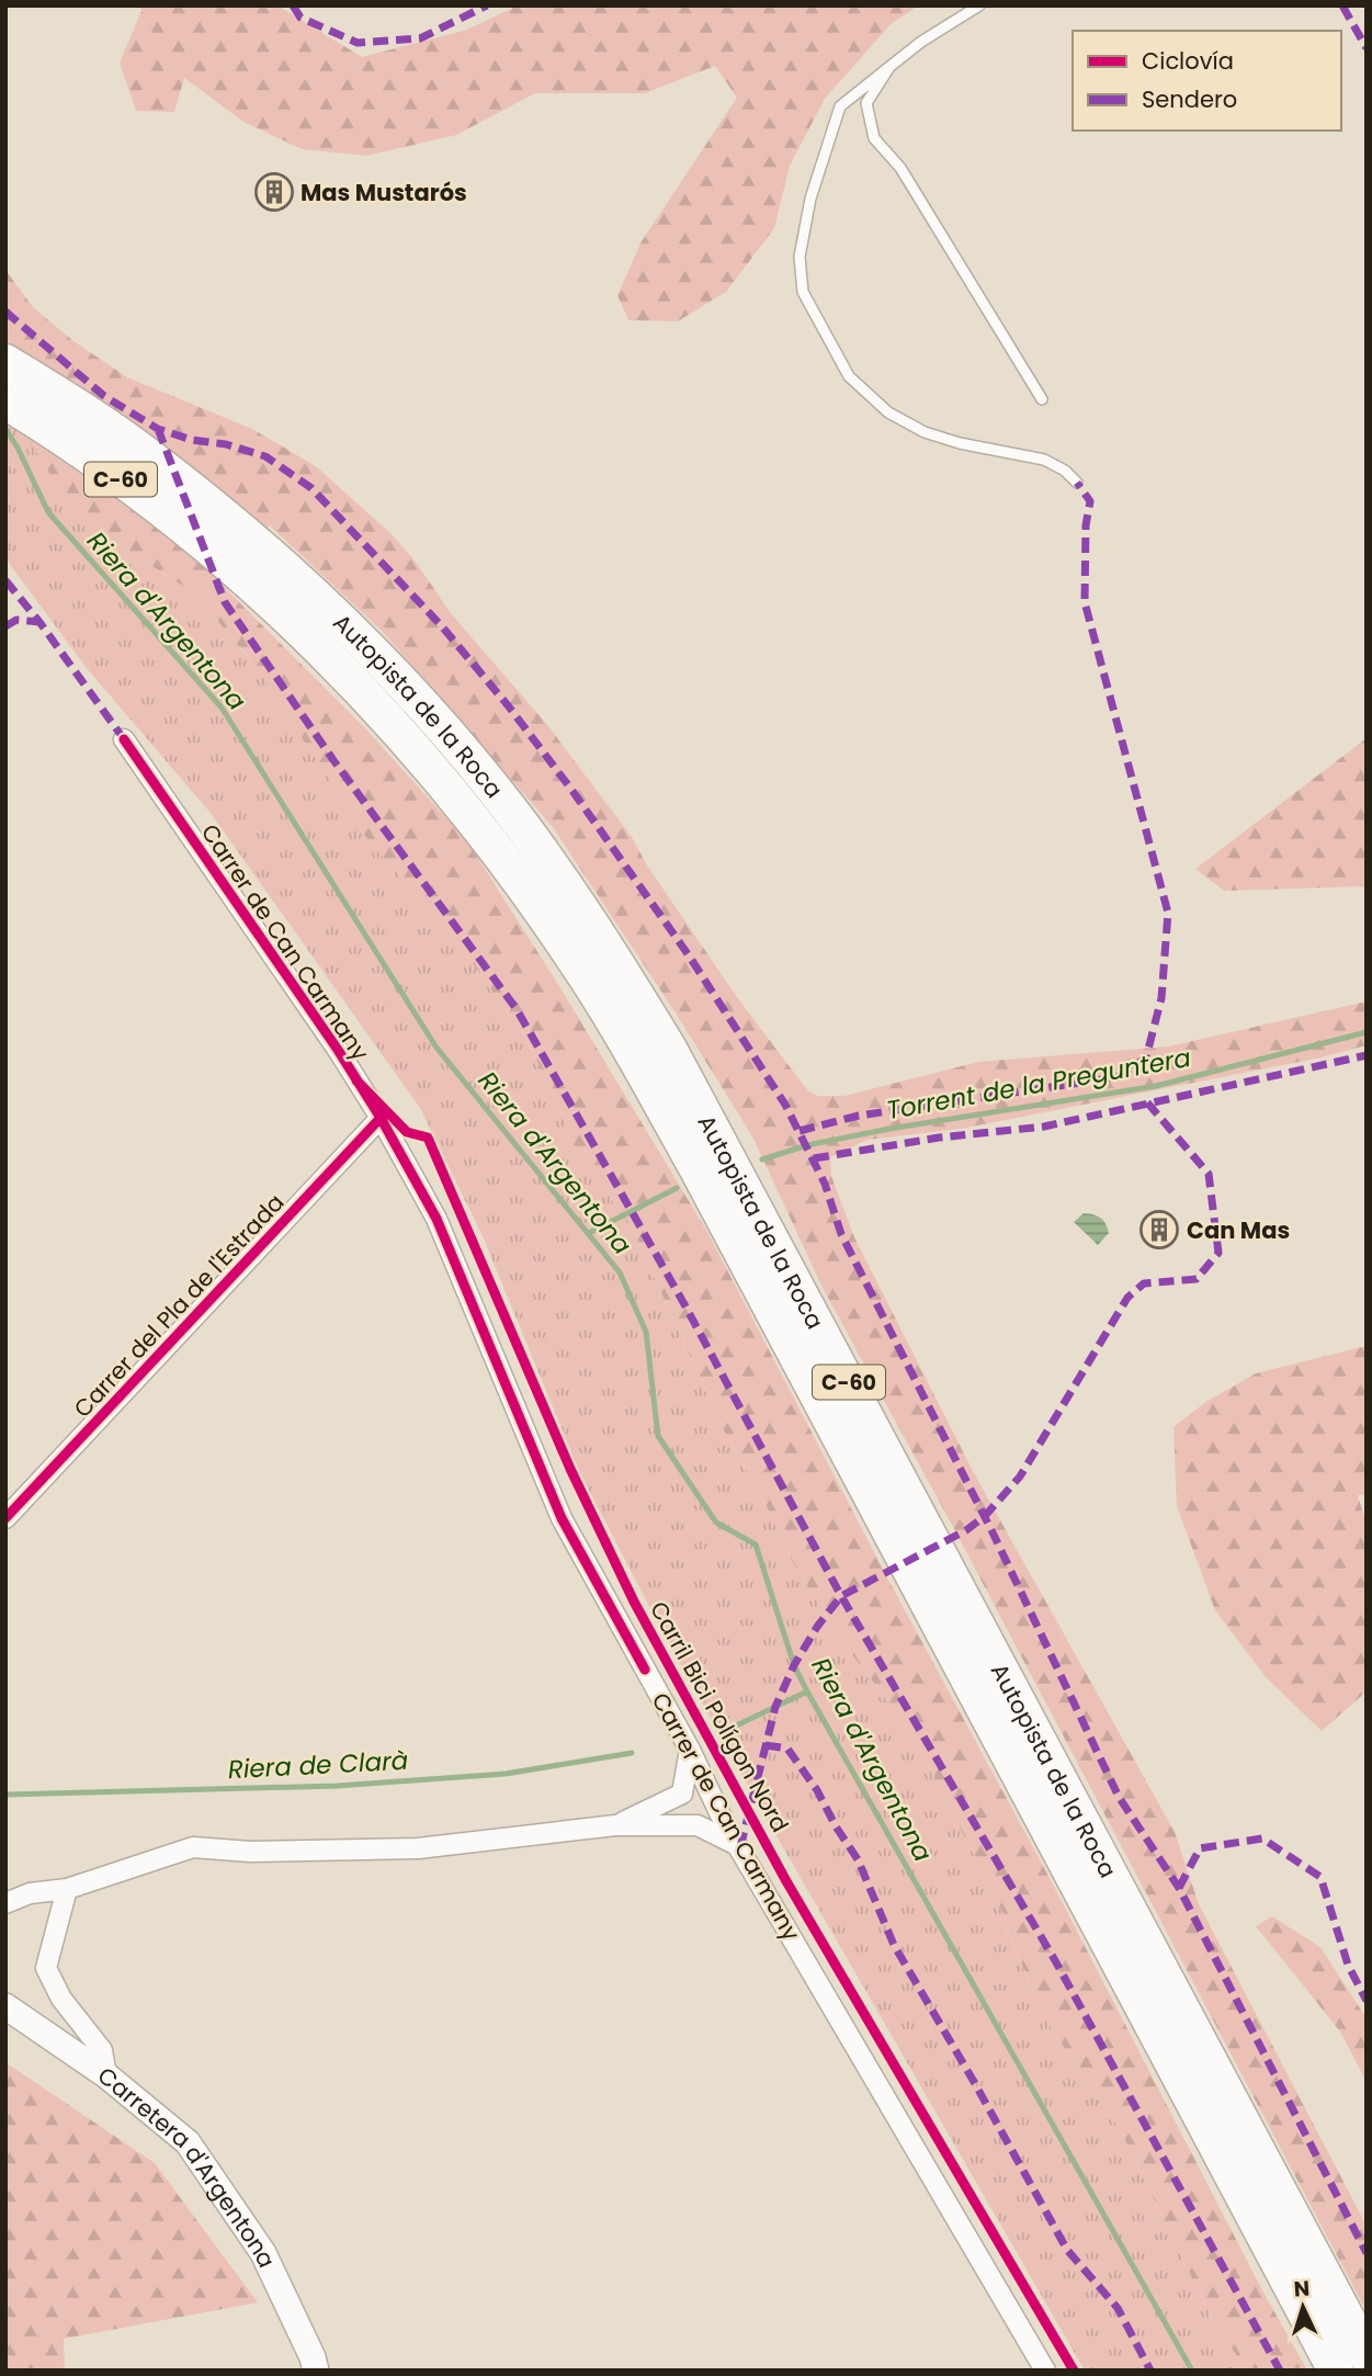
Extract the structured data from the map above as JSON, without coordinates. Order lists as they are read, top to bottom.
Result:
{
  "streets": {
    "highway": ["C-60", "Autopista de la Roca"],
    "street": ["Carrer de Can Carmany", "Carrer del Pla de l'Estrada", "Carretera d'Argentona"],
    "cycle path": ["Carril Bici Polígon Nord"]
  },
  "crossings": [
    ["Carrer de Can Carmany", "Carrer del Pla de l'Estrada"]
  ],
  "water": ["Riera d'Argentona", "Torrent de la Preguntera", "Riera de Clarà"],
  "places": {
    "building": ["Mas Mustarós", "Can Mas"]
  },
  "legend": ["Ciclovía", "Sendero"],
  "north": "top"
}
